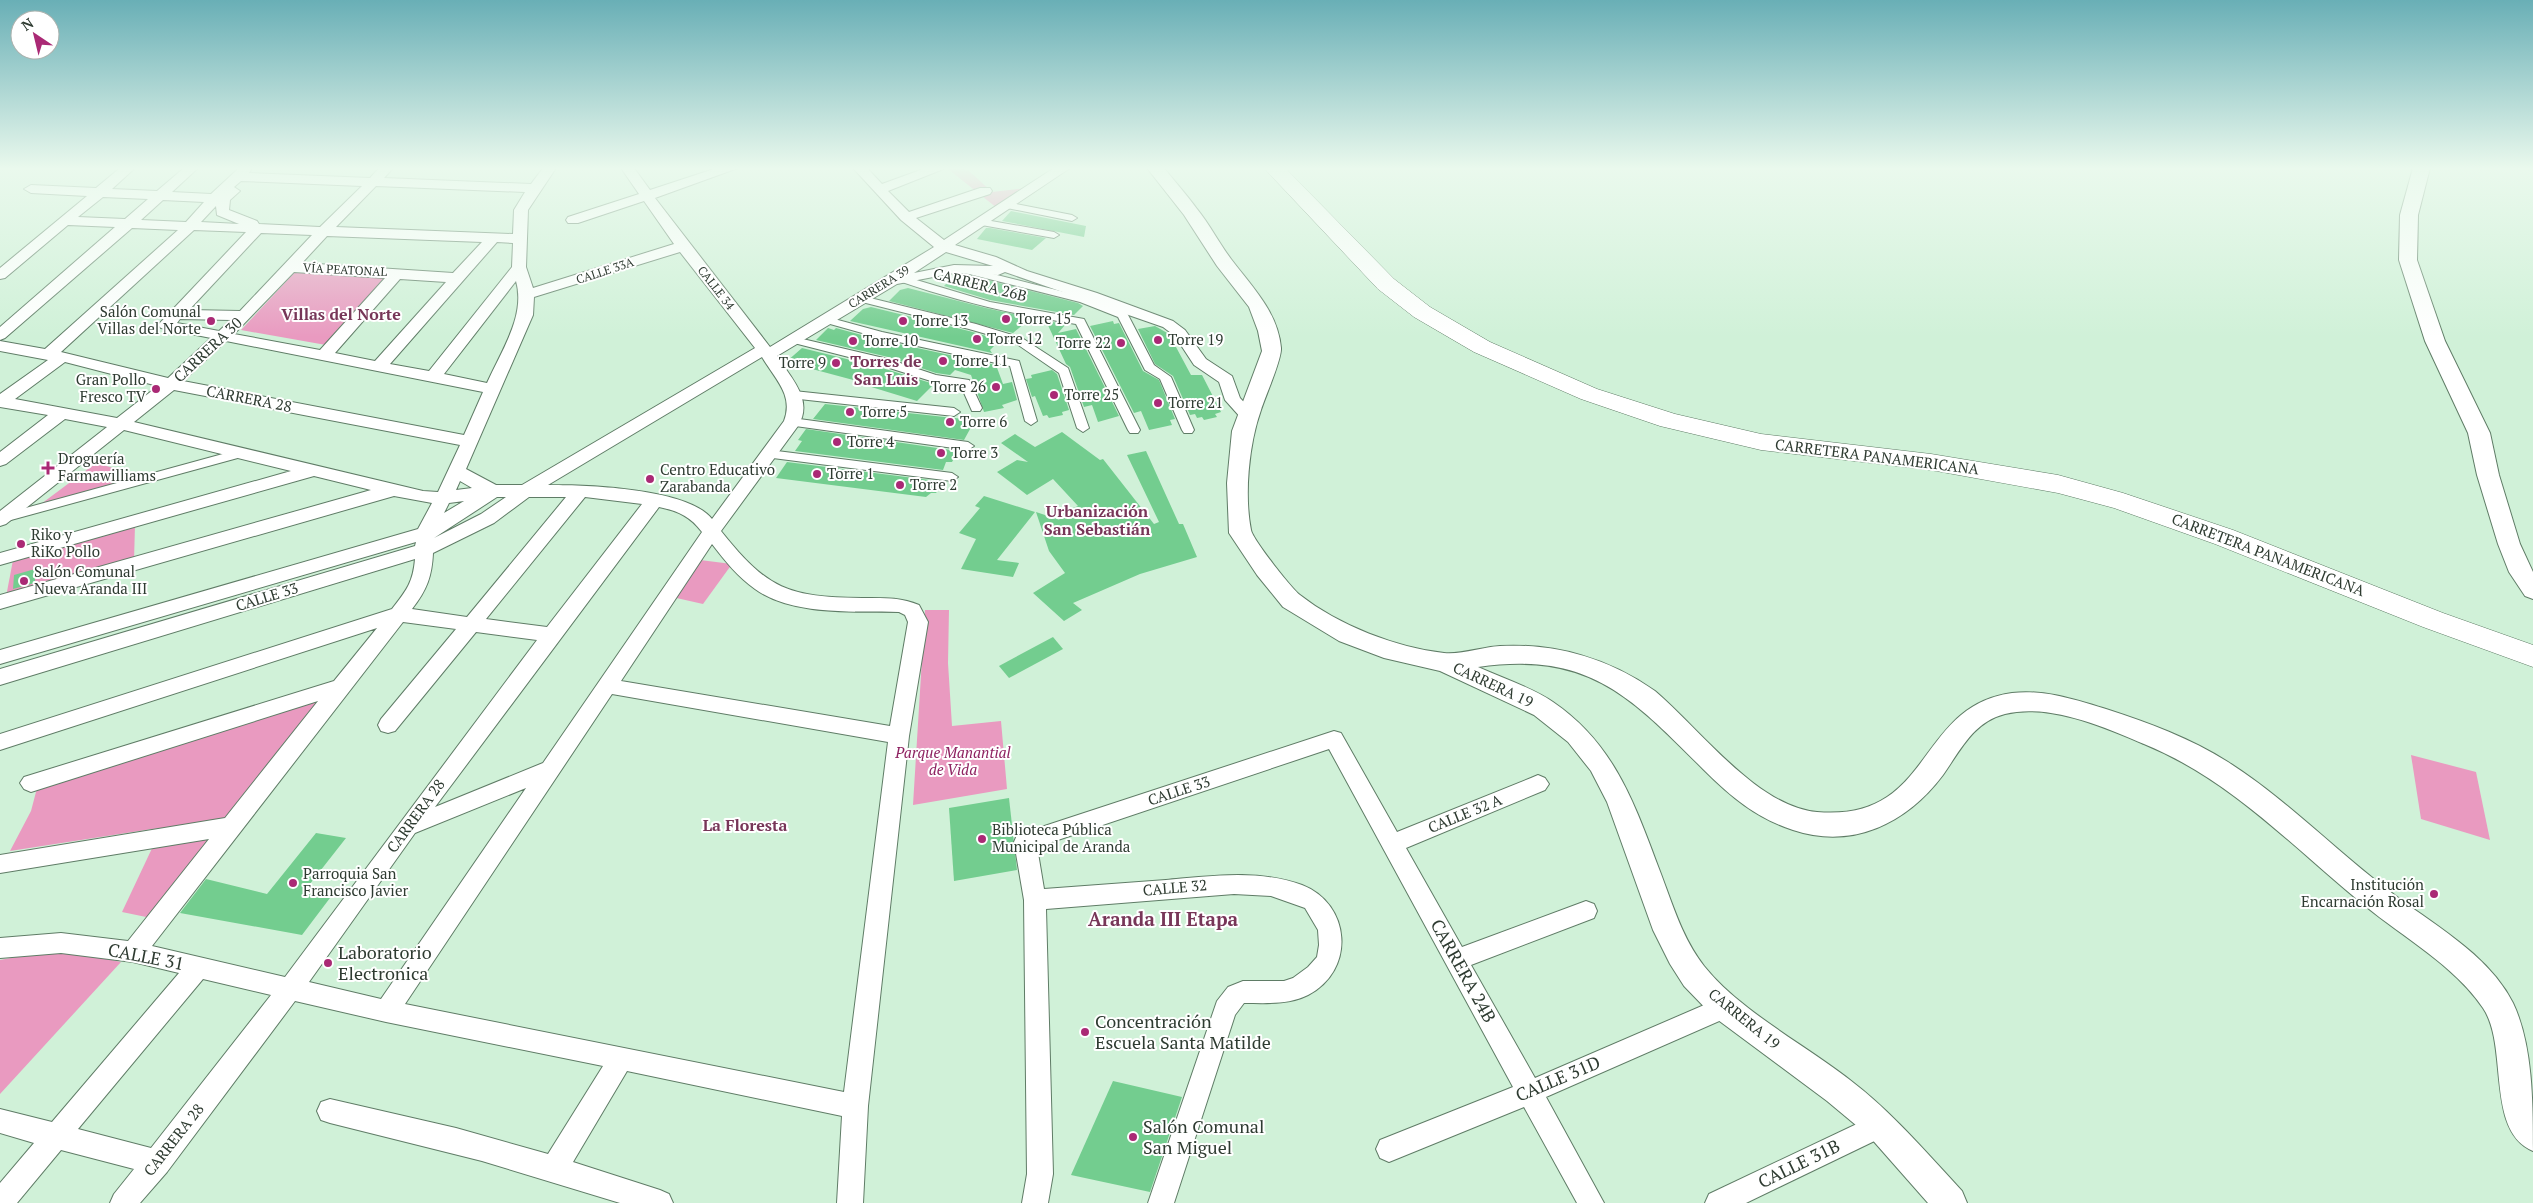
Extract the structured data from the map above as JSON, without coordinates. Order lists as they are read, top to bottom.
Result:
{
  "streets": {
    "highway": ["CARRETERA PANAMERICANA"],
    "street": [
      "VÍA PEATONAL",
      "CALLE 33A",
      "CARRERA 26B",
      "CARRERA 39",
      "CALLE 34",
      "CARRERA 30",
      "CARRERA 28",
      "CALLE 33",
      "CARRERA 19",
      "CALLE 32 A",
      "CALLE 32",
      "CALLE 31",
      "CARRERA 24B",
      "CALLE 31D",
      "CALLE 31B"
    ]
  },
  "crossings": [
    ["VÍA PEATONAL", "CARRERA 30"],
    ["CALLE 33A", "CALLE 34"],
    ["CARRERA 26B", "CARRERA 39"],
    ["CARRERA 39", "CALLE 34"],
    ["CARRERA 39", "CALLE 33"],
    ["CARRERA 30", "CARRERA 28"],
    ["CARRERA 28", "CALLE 31"],
    ["CALLE 33", "CALLE 32"],
    ["CALLE 33", "CARRERA 24B"],
    ["CARRERA 19", "CALLE 31D"],
    ["CARRERA 19", "CALLE 31B"],
    ["CALLE 32 A", "CARRERA 24B"],
    ["CARRERA 24B", "CALLE 31D"]
  ],
  "districts": [
    "Villas del Norte",
    "Torres de San Luis",
    "Urbanización San Sebastián",
    "La Floresta",
    "Aranda III Etapa"
  ],
  "parks": ["Parque Manantial de Vida"],
  "places": {
    "other": [
      "Torre 15",
      "Salón Comunal Villas del Norte",
      "Torre 13",
      "Torre 12",
      "Torre 19",
      "Torre 10",
      "Torre 22",
      "Torre 11",
      "Torre 9",
      "Torre 26",
      "Gran Pollo Fresco TV",
      "Torre 25",
      "Torre 21",
      "Torre 5",
      "Torre 6",
      "Torre 4",
      "Torre 3",
      "Torre 1",
      "Centro Educativo Zarabanda",
      "Torre 2",
      "Riko y RiKo Pollo",
      "Salón Comunal Nueva Aranda III",
      "Biblioteca Pública Municipal de Aranda",
      "Parroquia San Francisco Javier",
      "Institución Encarnación Rosal",
      "Laboratorio Electronica",
      "Concentración Escuela Santa Matilde",
      "Salón Comunal San Miguel"
    ],
    "health": ["Droguería Farmawilliams"]
  },
  "north": "top left"
}
